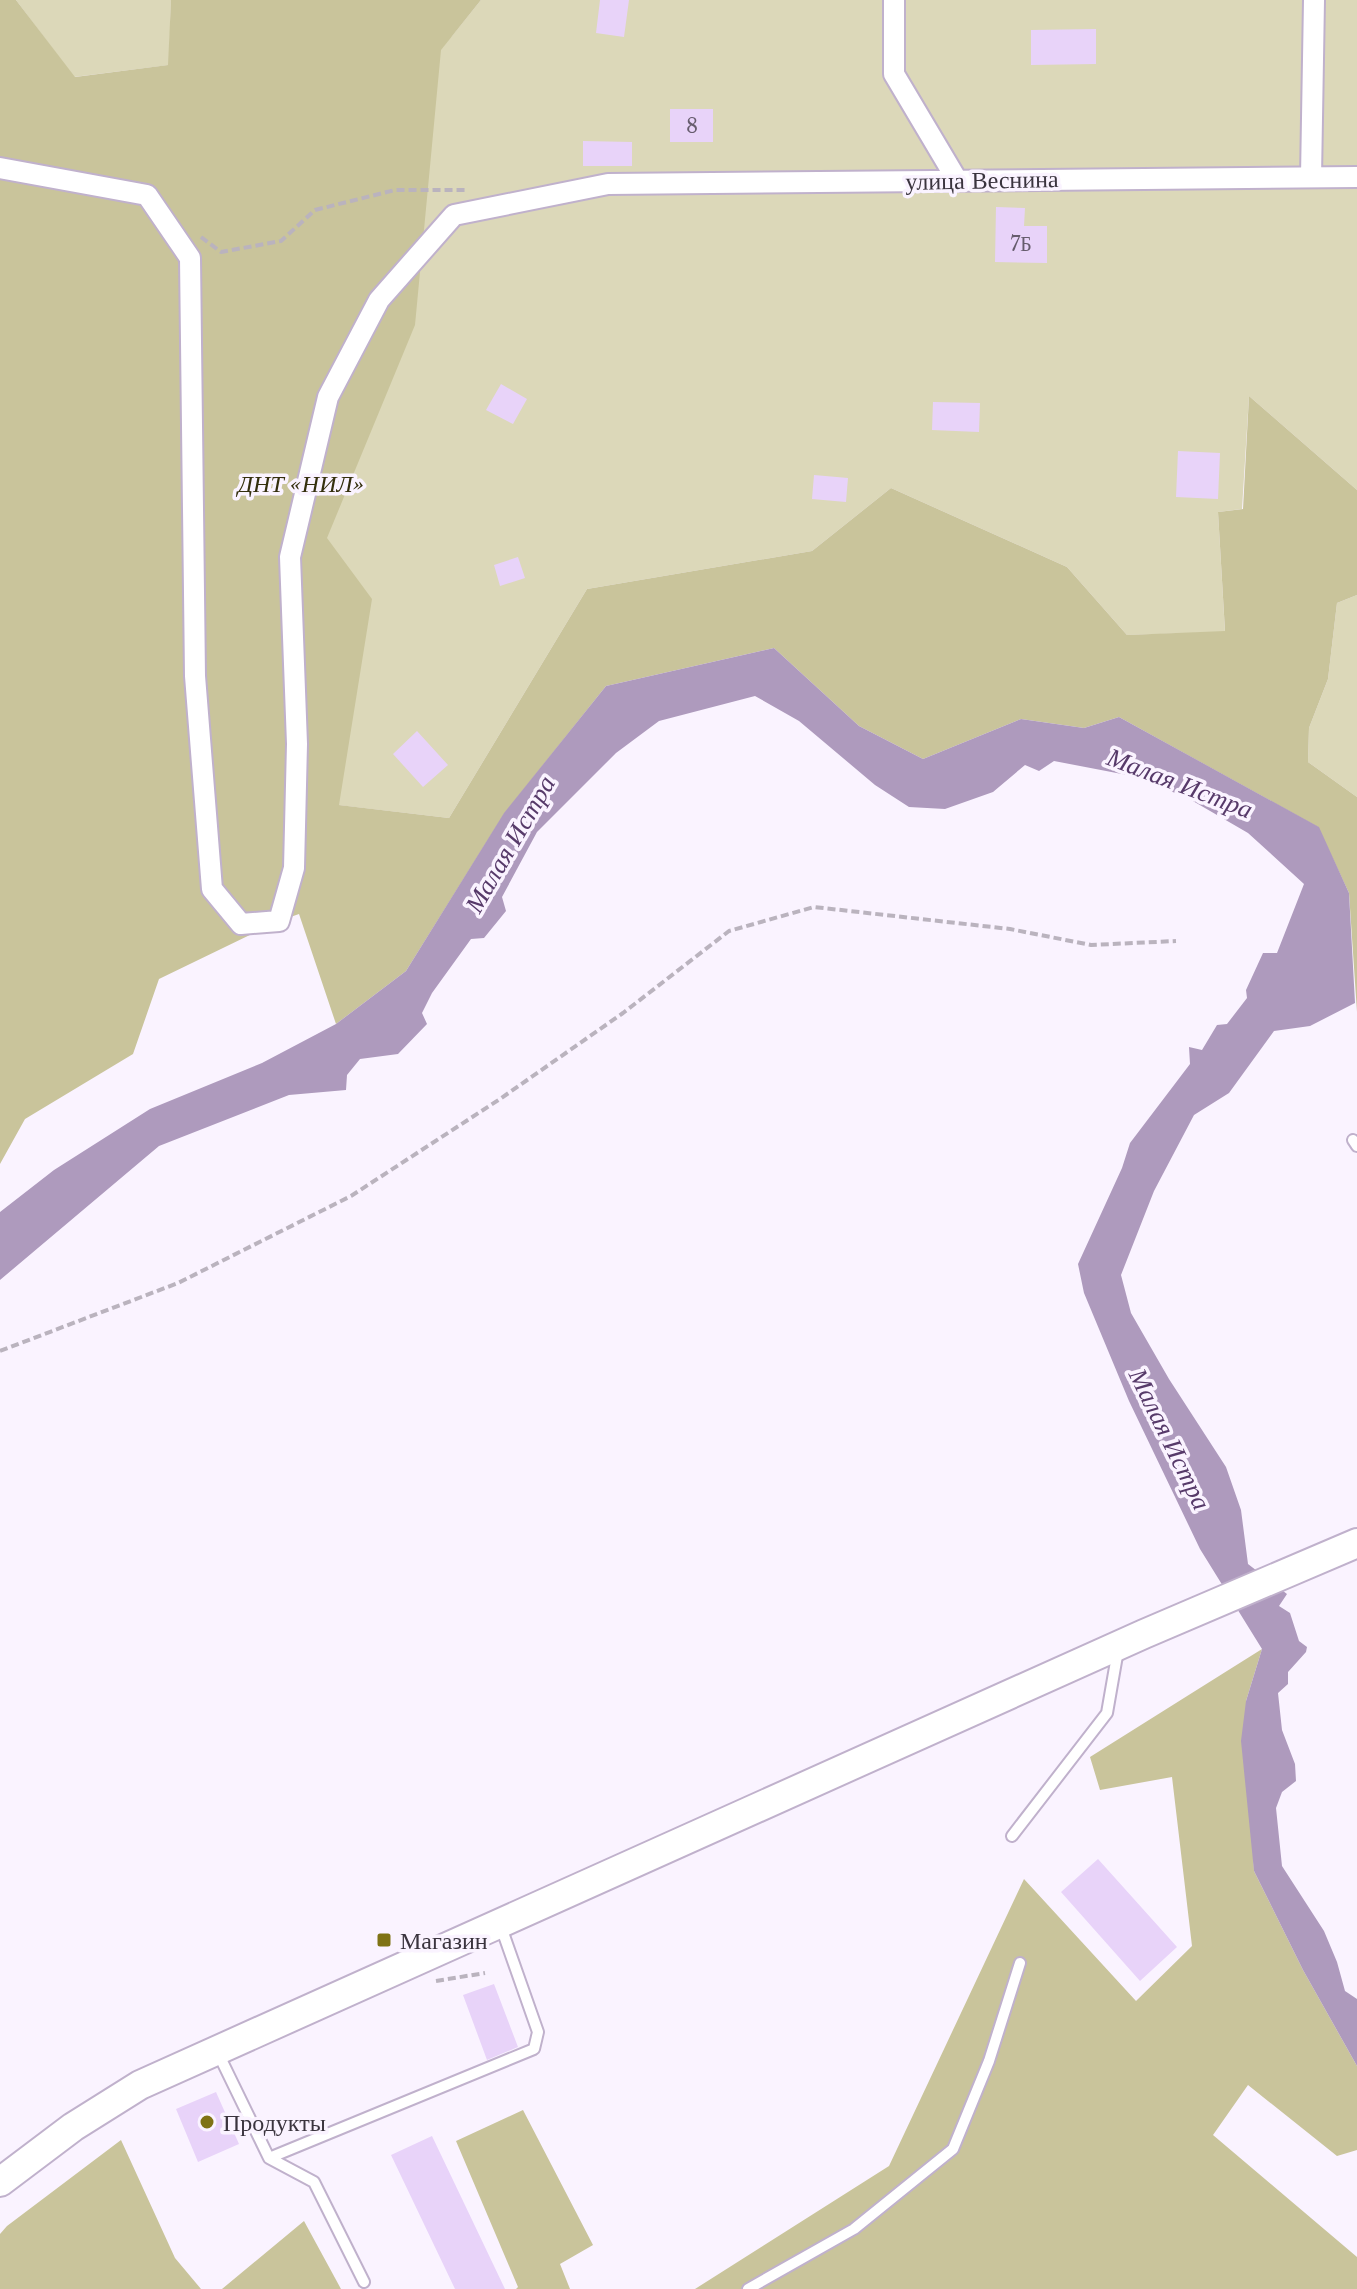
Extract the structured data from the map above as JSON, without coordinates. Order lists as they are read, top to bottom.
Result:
{
  "streets": {
    "street": ["улица Веснина"]
  },
  "water": ["Малая Истра"],
  "parks": ["ДНТ «НИЛ»"],
  "places": {
    "transit": ["Магазин"],
    "other": ["Продукты"]
  },
  "house_numbers": ["8", "7Б"]
}
